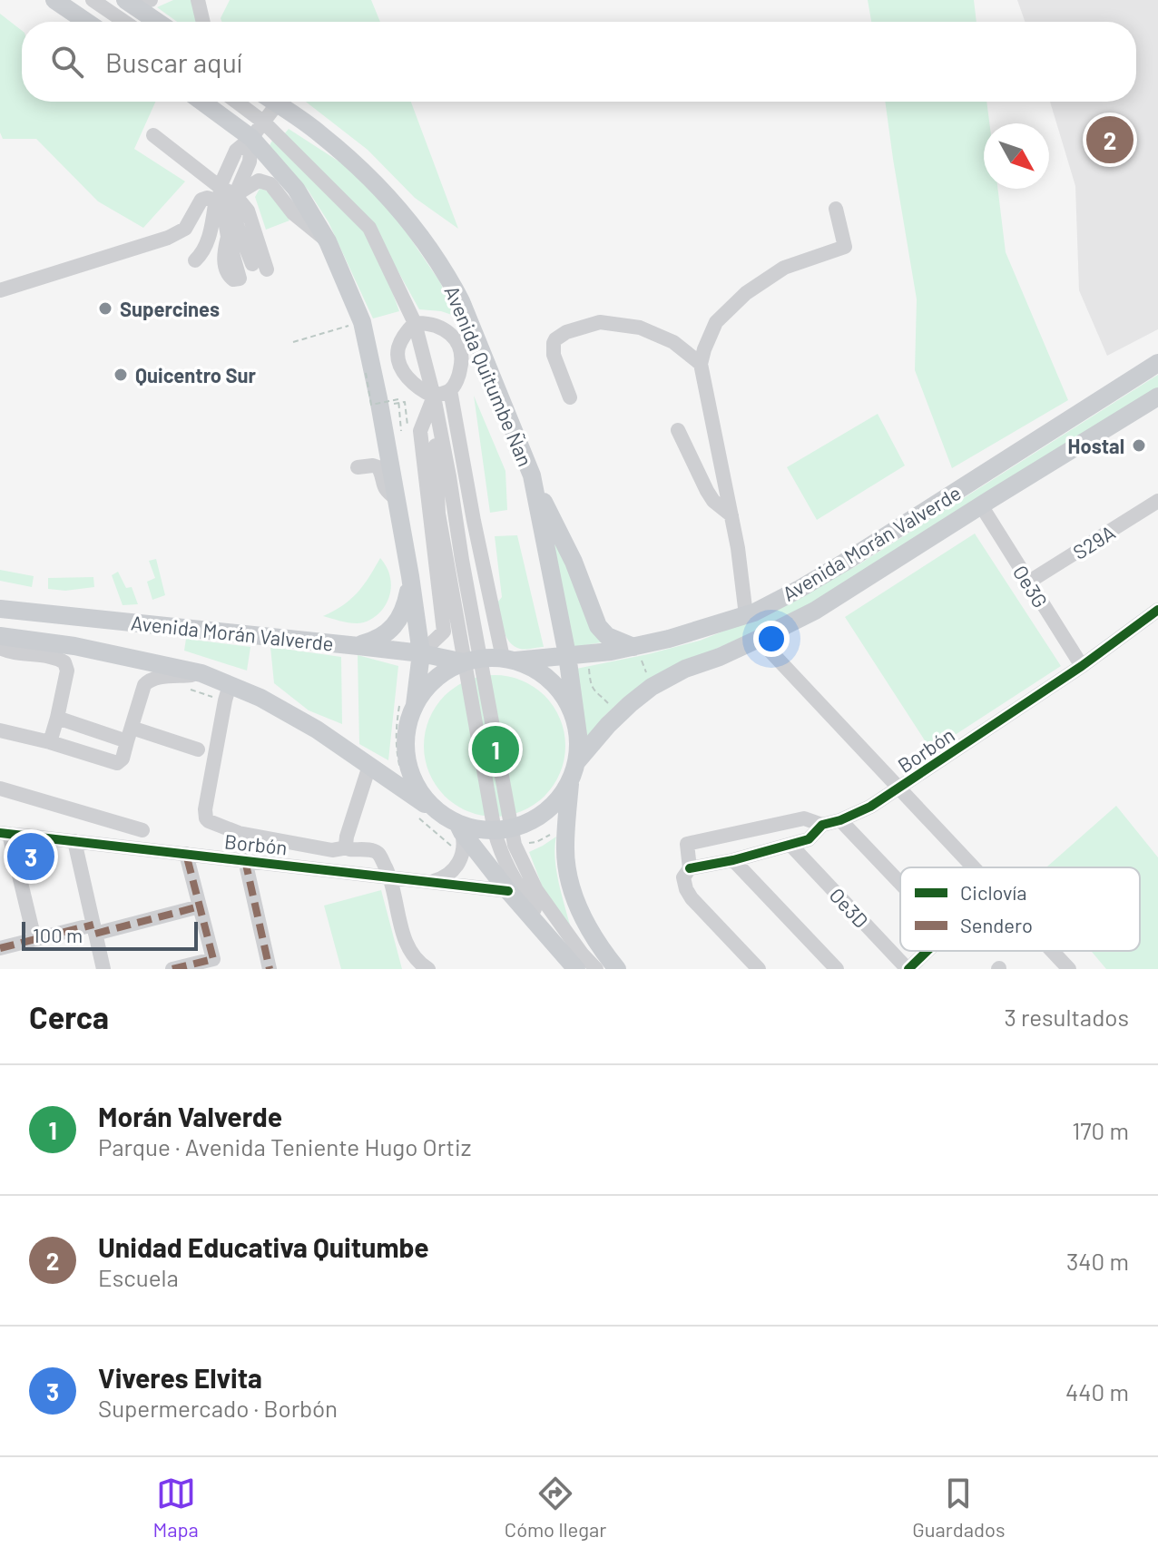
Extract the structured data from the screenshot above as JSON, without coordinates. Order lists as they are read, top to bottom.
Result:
{
  "streets": {
    "main road": ["Avenida Quitumbe Ñan", "Avenida Morán Valverde"],
    "street": [
      "S29A",
      "Oe3G",
      "Borbón",
      "Oe3D"
    ]
  },
  "crossings": [
    ["Avenida Quitumbe Ñan", "Avenida Morán Valverde"],
    ["S29A", "Oe3G"],
    ["Avenida Morán Valverde", "Oe3G"],
    ["Oe3G", "Borbón"],
    ["Borbón", "Oe3D"]
  ],
  "places": ["Supercines", "Quicentro Sur", "Hostal"],
  "legend": ["Ciclovía", "Sendero"],
  "scale_bar": "100 m",
  "north": "bottom right",
  "page": {
    "search": "Buscar aquí",
    "pins": ["2", "1", "3"],
    "scale": "100 m",
    "heading": ["Cerca", "3 resultados"],
    "list": [
      {
        "mark": "1",
        "name": "Morán Valverde",
        "note": "Parque · Avenida Teniente Hugo Ortiz",
        "value": "170 m"
      },
      {
        "mark": "2",
        "name": "Unidad Educativa Quitumbe",
        "note": "Escuela",
        "value": "340 m"
      },
      {
        "mark": "3",
        "name": "Viveres Elvita",
        "note": "Supermercado · Borbón",
        "value": "440 m"
      }
    ],
    "nav": ["Mapa", "Cómo llegar", "Guardados"]
  }
}
